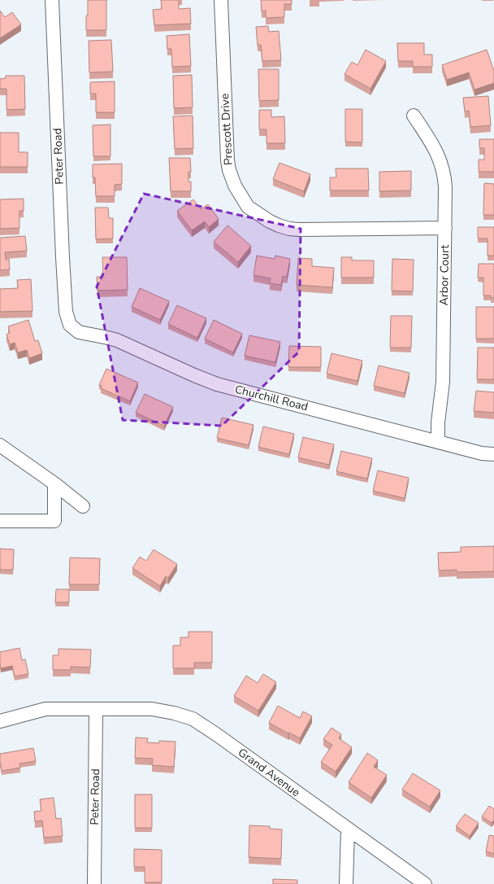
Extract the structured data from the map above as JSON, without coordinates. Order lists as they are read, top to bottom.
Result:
{
  "streets": {
    "street": [
      "Prescott Drive",
      "Peter Road",
      "Arbor Court",
      "Churchill Road",
      "Grand Avenue"
    ]
  },
  "crossings": [
    ["Prescott Drive", "Arbor Court"],
    ["Peter Road", "Churchill Road"],
    ["Peter Road", "Grand Avenue"],
    ["Arbor Court", "Churchill Road"]
  ]
}
